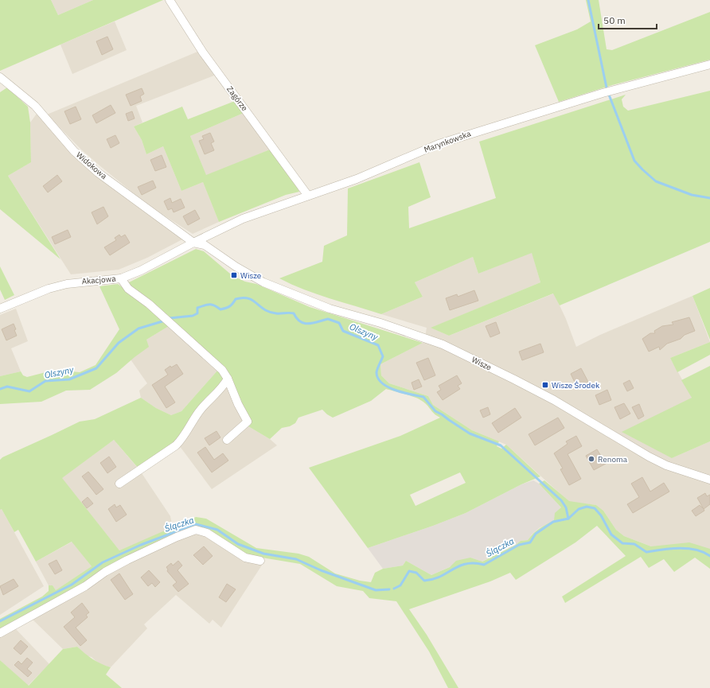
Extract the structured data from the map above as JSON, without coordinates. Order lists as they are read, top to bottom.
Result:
{
  "streets": {
    "street": [
      "Zagórze",
      "Marynkowska",
      "Widokowa",
      "Akacjowa",
      "Wisze"
    ]
  },
  "crossings": [
    ["Zagórze", "Marynkowska"],
    ["Marynkowska", "Widokowa"],
    ["Marynkowska", "Akacjowa"],
    ["Marynkowska", "Wisze"],
    ["Widokowa", "Akacjowa"],
    ["Widokowa", "Wisze"],
    ["Akacjowa", "Wisze"]
  ],
  "water": ["Olszyny", "Ślączka"],
  "places": {
    "transit": ["Wisze", "Wisze Środek"],
    "other": ["Renoma"]
  },
  "scale_bar": "50 m"
}
